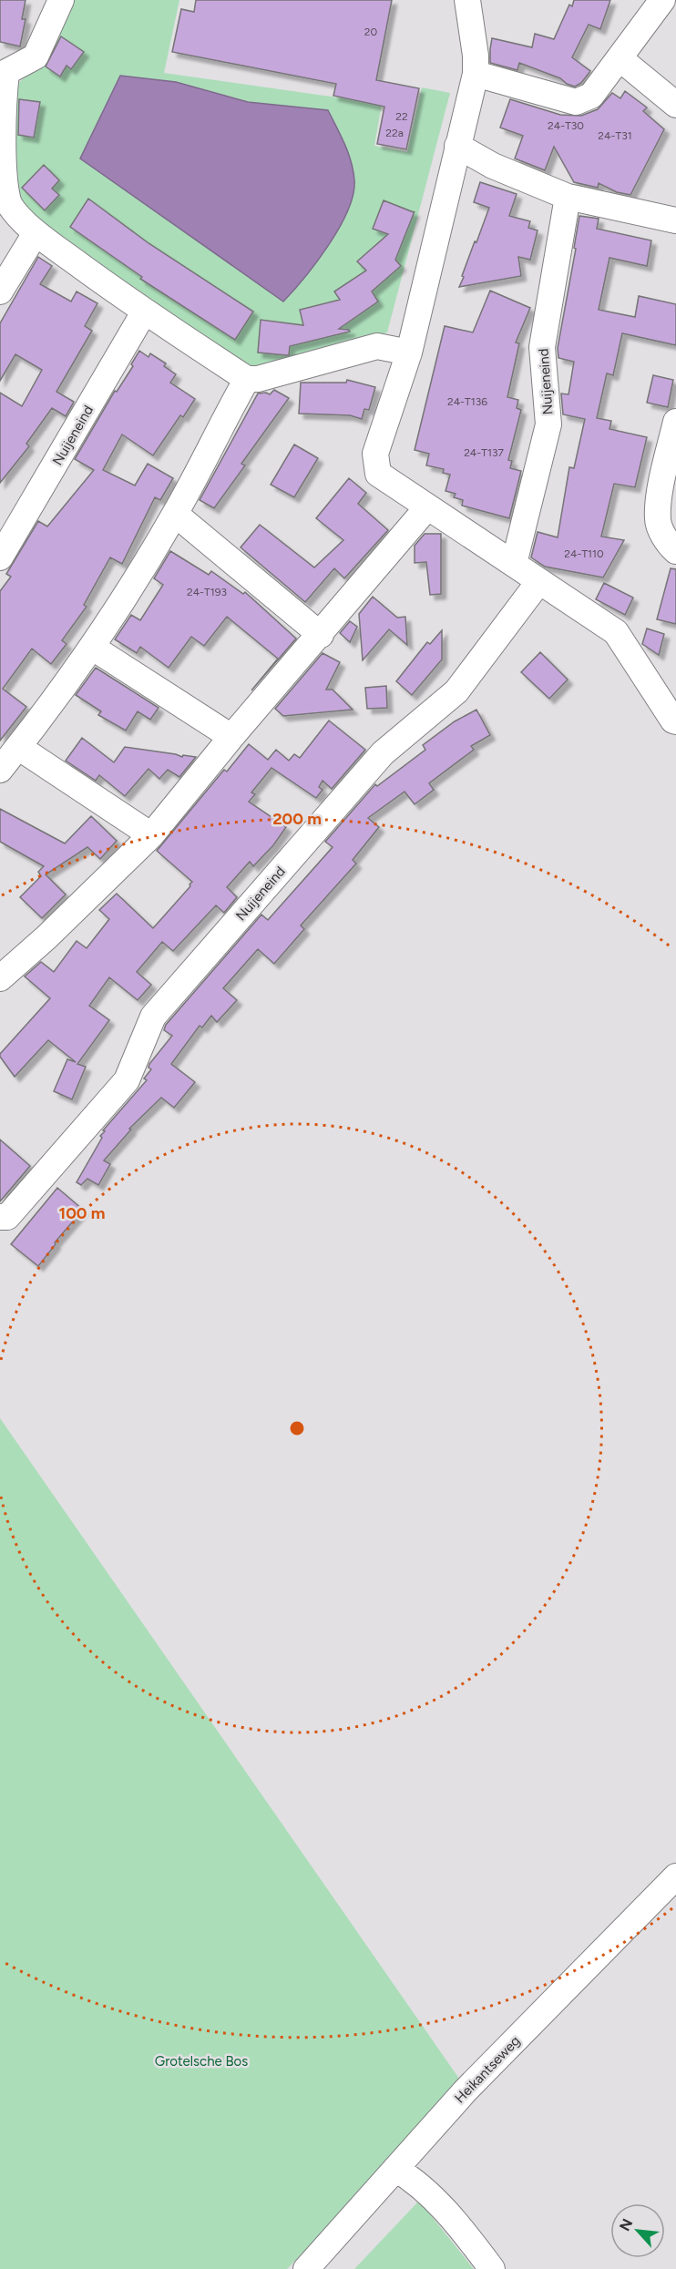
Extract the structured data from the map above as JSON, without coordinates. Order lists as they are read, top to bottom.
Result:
{
  "streets": {
    "street": ["Nuijeneind", "Heikantseweg"]
  },
  "parks": ["Grotelsche Bos"],
  "house_numbers": [
    "20",
    "22",
    "24-T30",
    "22a",
    "24-T31",
    "24-T136",
    "24-T137",
    "24-T110",
    "24-T193"
  ],
  "north": "top left",
  "rings": ["200 m", "100 m"]
}
